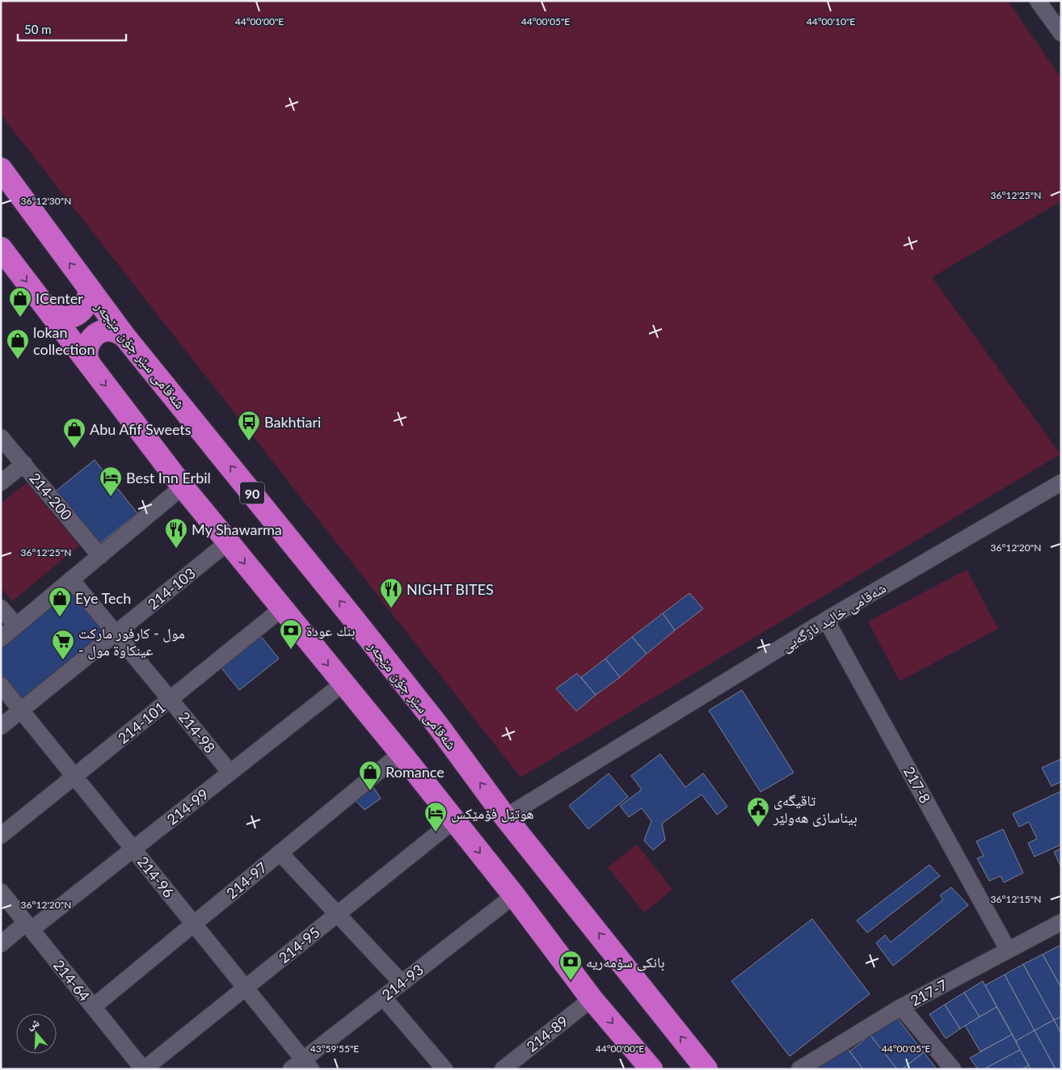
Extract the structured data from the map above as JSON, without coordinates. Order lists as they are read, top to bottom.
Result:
{
  "streets": {
    "highway": ["شەقامی سێر جۆن مێجەر", "90"],
    "street": [
      "214-200",
      "214-103",
      "شەقامی خالید ئاژگەیی",
      "214-101",
      "214-98",
      "217-8",
      "214-99",
      "214-96",
      "214-97",
      "214-95",
      "214-64",
      "214-93",
      "217-7",
      "214-89"
    ]
  },
  "crossings": [
    ["شەقامی سێر جۆن مێجەر", "شەقامی خالید ئاژگەیی"],
    ["214-103", "214-98"],
    ["214-103", "214-96"],
    ["شەقامی خالید ئاژگەیی", "217-8"],
    ["214-101", "214-98"],
    ["214-101", "214-96"],
    ["214-98", "214-99"],
    ["217-8", "217-7"],
    ["214-99", "214-96"],
    ["214-99", "214-64"],
    ["214-96", "214-97"],
    ["214-96", "214-95"],
    ["214-96", "214-93"],
    ["214-97", "214-64"],
    ["214-95", "214-64"]
  ],
  "places": {
    "shop": [
      "ICenter",
      "lokan collection",
      "Abu Afif Sweets",
      "Eye Tech",
      "Romance"
    ],
    "bus stop": ["Bakhtiari"],
    "hotel": ["Best Inn Erbil", "هوتێل فۆمێکس"],
    "restaurant": ["My Shawarma", "NIGHT BITES"],
    "bank": ["بنك عودة", "بانکی سۆمەریە"],
    "supermarket": ["مول - كارفور ماركت - عينكاوة مول"],
    "public building": ["تاقیگەی بیناسازی هەولێر"]
  },
  "scale_bar": "50 m",
  "north": "top",
  "coordinates": [
    "44°00'00\"E",
    "44°00'05\"E",
    "44°00'10\"E",
    "36°12'25\"N",
    "36°12'30\"N",
    "36°12'20\"N",
    "36°12'15\"N",
    "43°59'55\"E"
  ]
}
